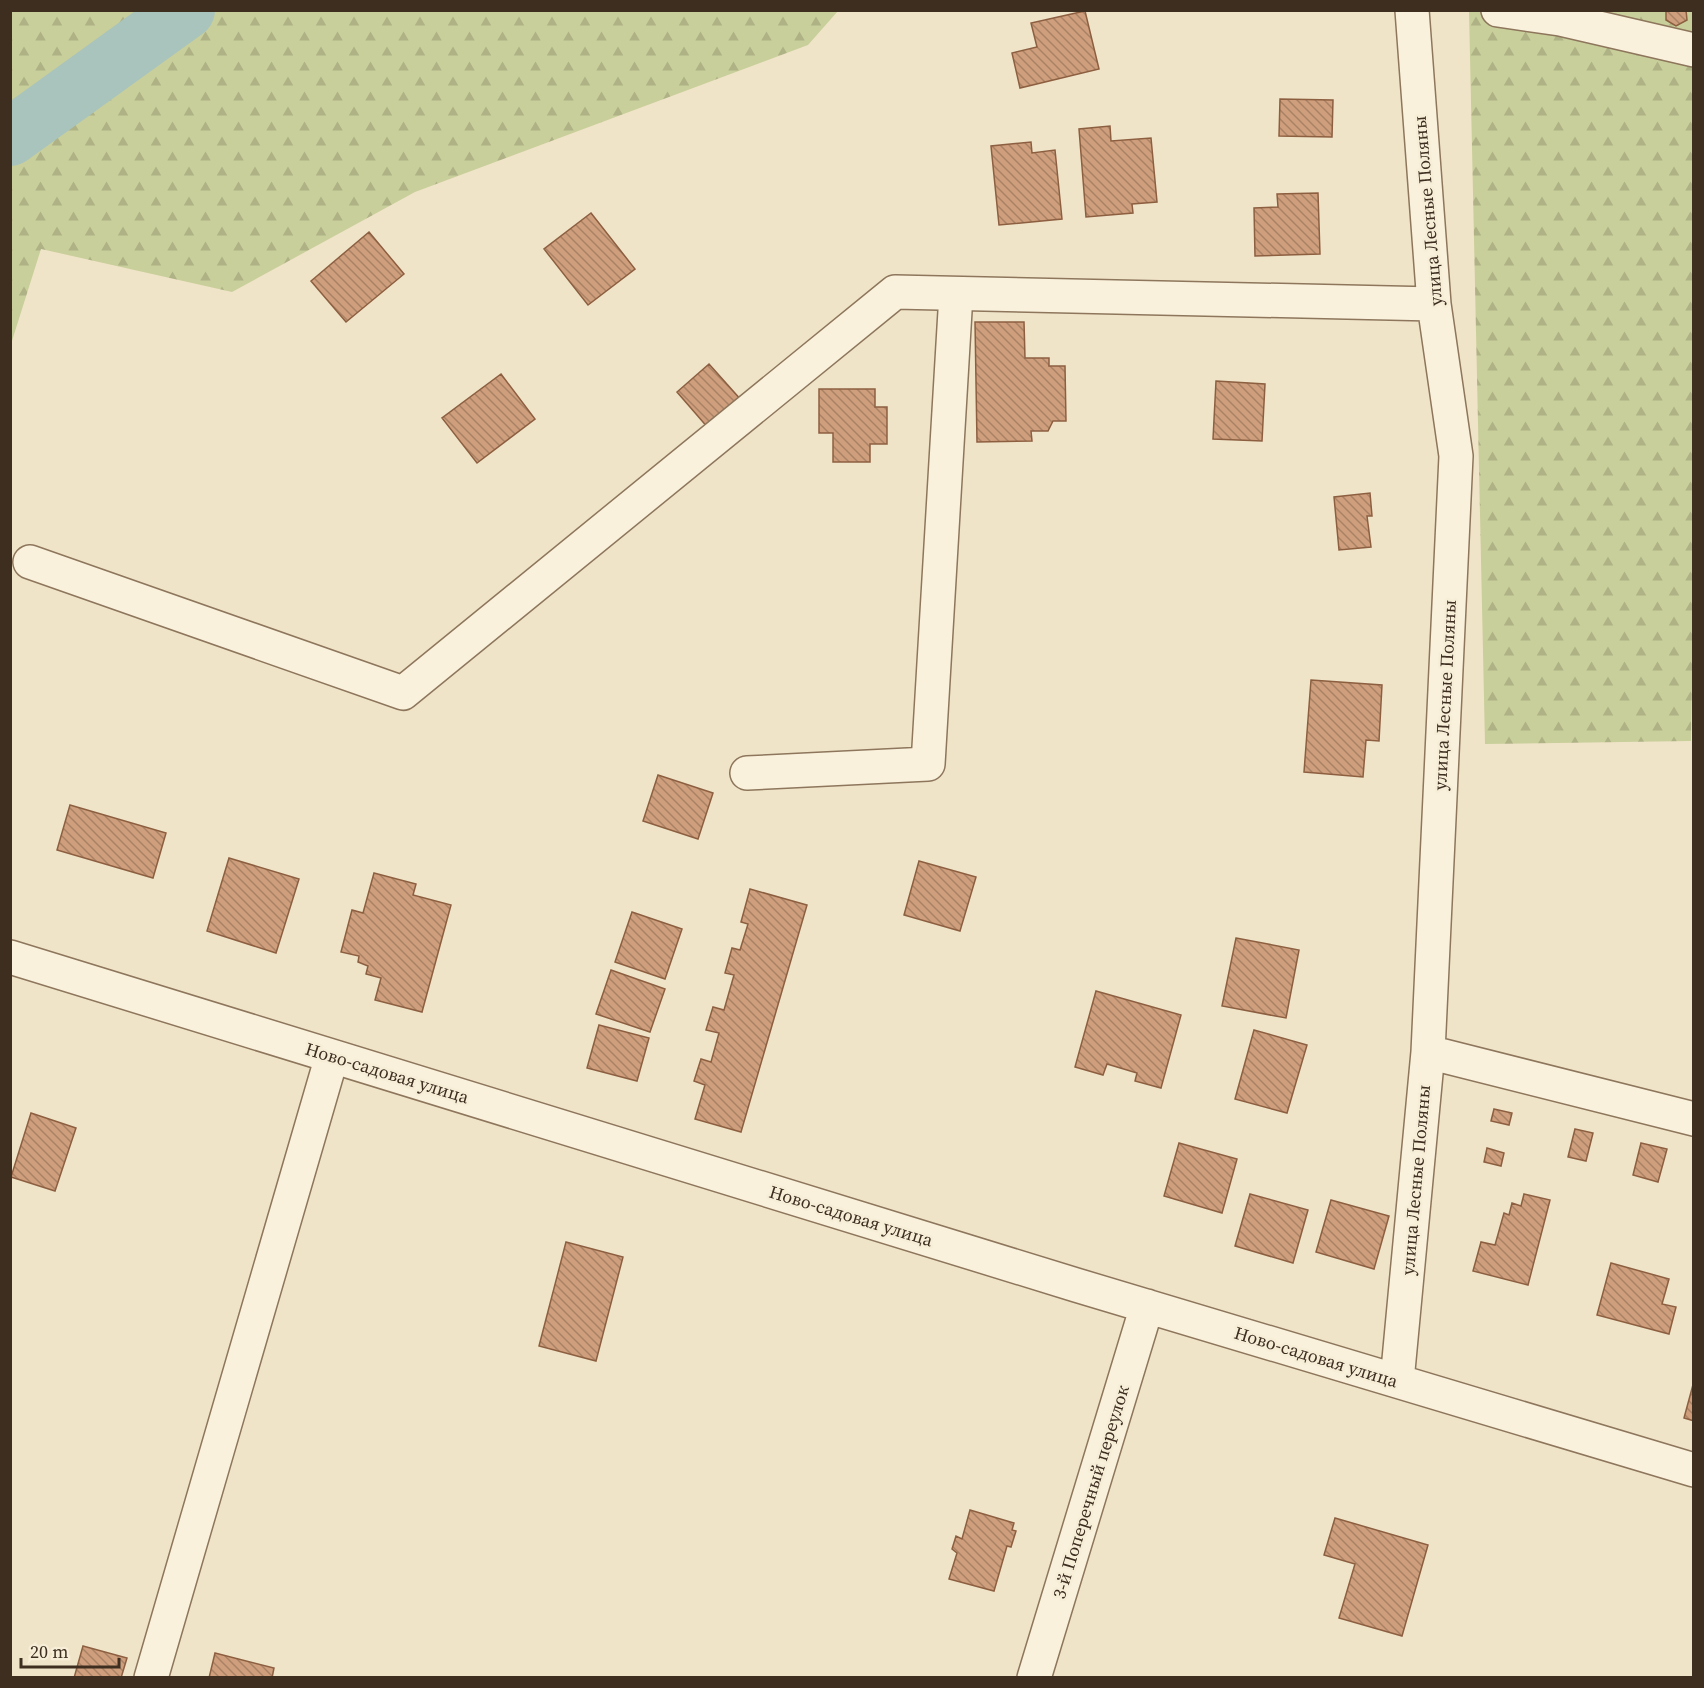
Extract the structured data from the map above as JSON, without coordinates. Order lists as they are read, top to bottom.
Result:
{
  "streets": {
    "street": ["улица Лесные Поляны", "Ново-садовая улица", "3-й Поперечный переулок"]
  },
  "crossings": [
    ["улица Лесные Поляны", "Ново-садовая улица"],
    ["Ново-садовая улица", "3-й Поперечный переулок"]
  ],
  "scale_bar": "20 m"
}
